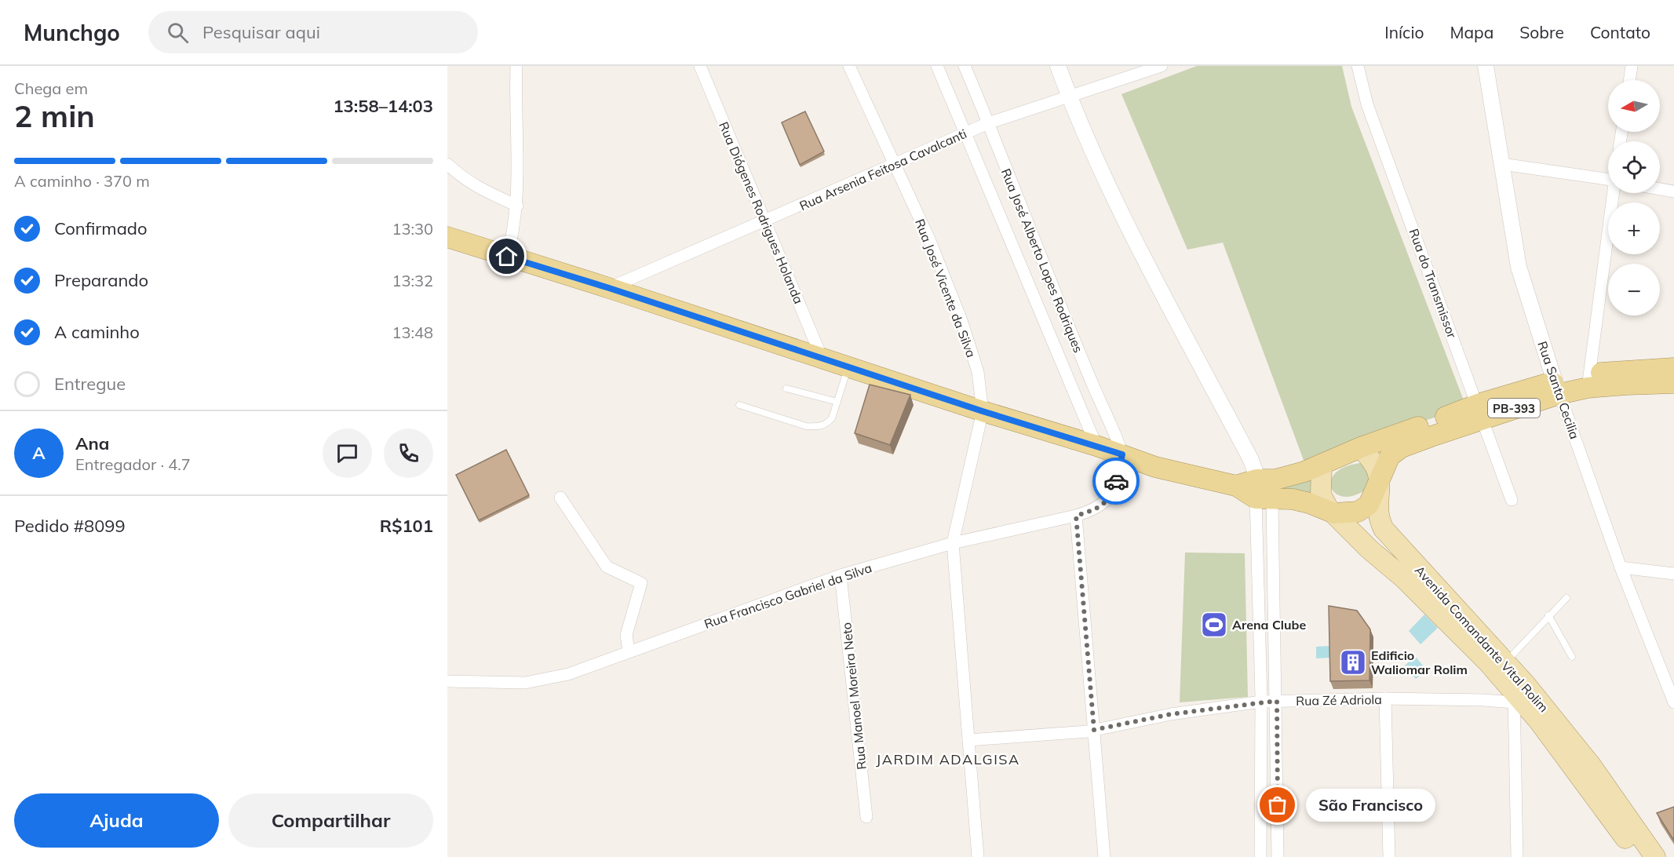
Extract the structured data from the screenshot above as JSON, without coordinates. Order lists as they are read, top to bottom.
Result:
{
  "streets": {
    "highway": ["PB-393"],
    "main road": ["Avenida Comandante Vital Rolim"],
    "street": [
      "Rua Arsenia Feitosa Cavalcanti",
      "Rua Diógenes Rodrigues Holanda",
      "Rua José Alberto Lopes Rodriques",
      "Rua do Transmissor",
      "Rua José Vicente da Silva",
      "Rua Santa Cecilia",
      "Rua Francisco Gabriel da Silva",
      "Rua Manoel Moreira Neto",
      "Rua Zé Adriola"
    ]
  },
  "crossings": [
    ["Rua Arsenia Feitosa Cavalcanti", "Rua Diógenes Rodrigues Holanda"],
    ["Rua Arsenia Feitosa Cavalcanti", "Rua José Alberto Lopes Rodriques"],
    ["Rua Arsenia Feitosa Cavalcanti", "Rua José Vicente da Silva"],
    ["Rua José Alberto Lopes Rodriques", "Rua Francisco Gabriel da Silva"],
    ["Rua do Transmissor", "PB-393"],
    ["Rua José Vicente da Silva", "Rua Francisco Gabriel da Silva"],
    ["Rua José Vicente da Silva", "Rua Zé Adriola"],
    ["Rua Santa Cecilia", "PB-393"],
    ["PB-393", "Avenida Comandante Vital Rolim"],
    ["Rua Francisco Gabriel da Silva", "Rua Manoel Moreira Neto"],
    ["Avenida Comandante Vital Rolim", "Rua Zé Adriola"]
  ],
  "districts": ["JARDIM ADALGISA"],
  "places": {
    "sports": ["Arena Clube"],
    "building": ["Edificio Waliomar Rolim"],
    "other": ["São Francisco"]
  },
  "north": "left",
  "page": {
    "header": "Munchgo",
    "search": "Pesquisar aqui",
    "nav": [
      "Início",
      "Mapa",
      "Sobre",
      "Contato"
    ],
    "heading": ["2 min", "Chega em", "13:58–14:03"],
    "panel": [
      "Ana",
      "Entregador · 4.7",
      "Pedido #8099",
      "R$101"
    ],
    "map_buttons": ["+", "−"],
    "bar": "A caminho · 370 m",
    "list": [
      ["Confirmado", "13:30"],
      ["Preparando", "13:32"],
      ["A caminho", "13:48"],
      "Entregue"
    ],
    "round": "A",
    "buttons": ["Ajuda", "Compartilhar"],
    "bubble": "São Francisco"
  }
}
